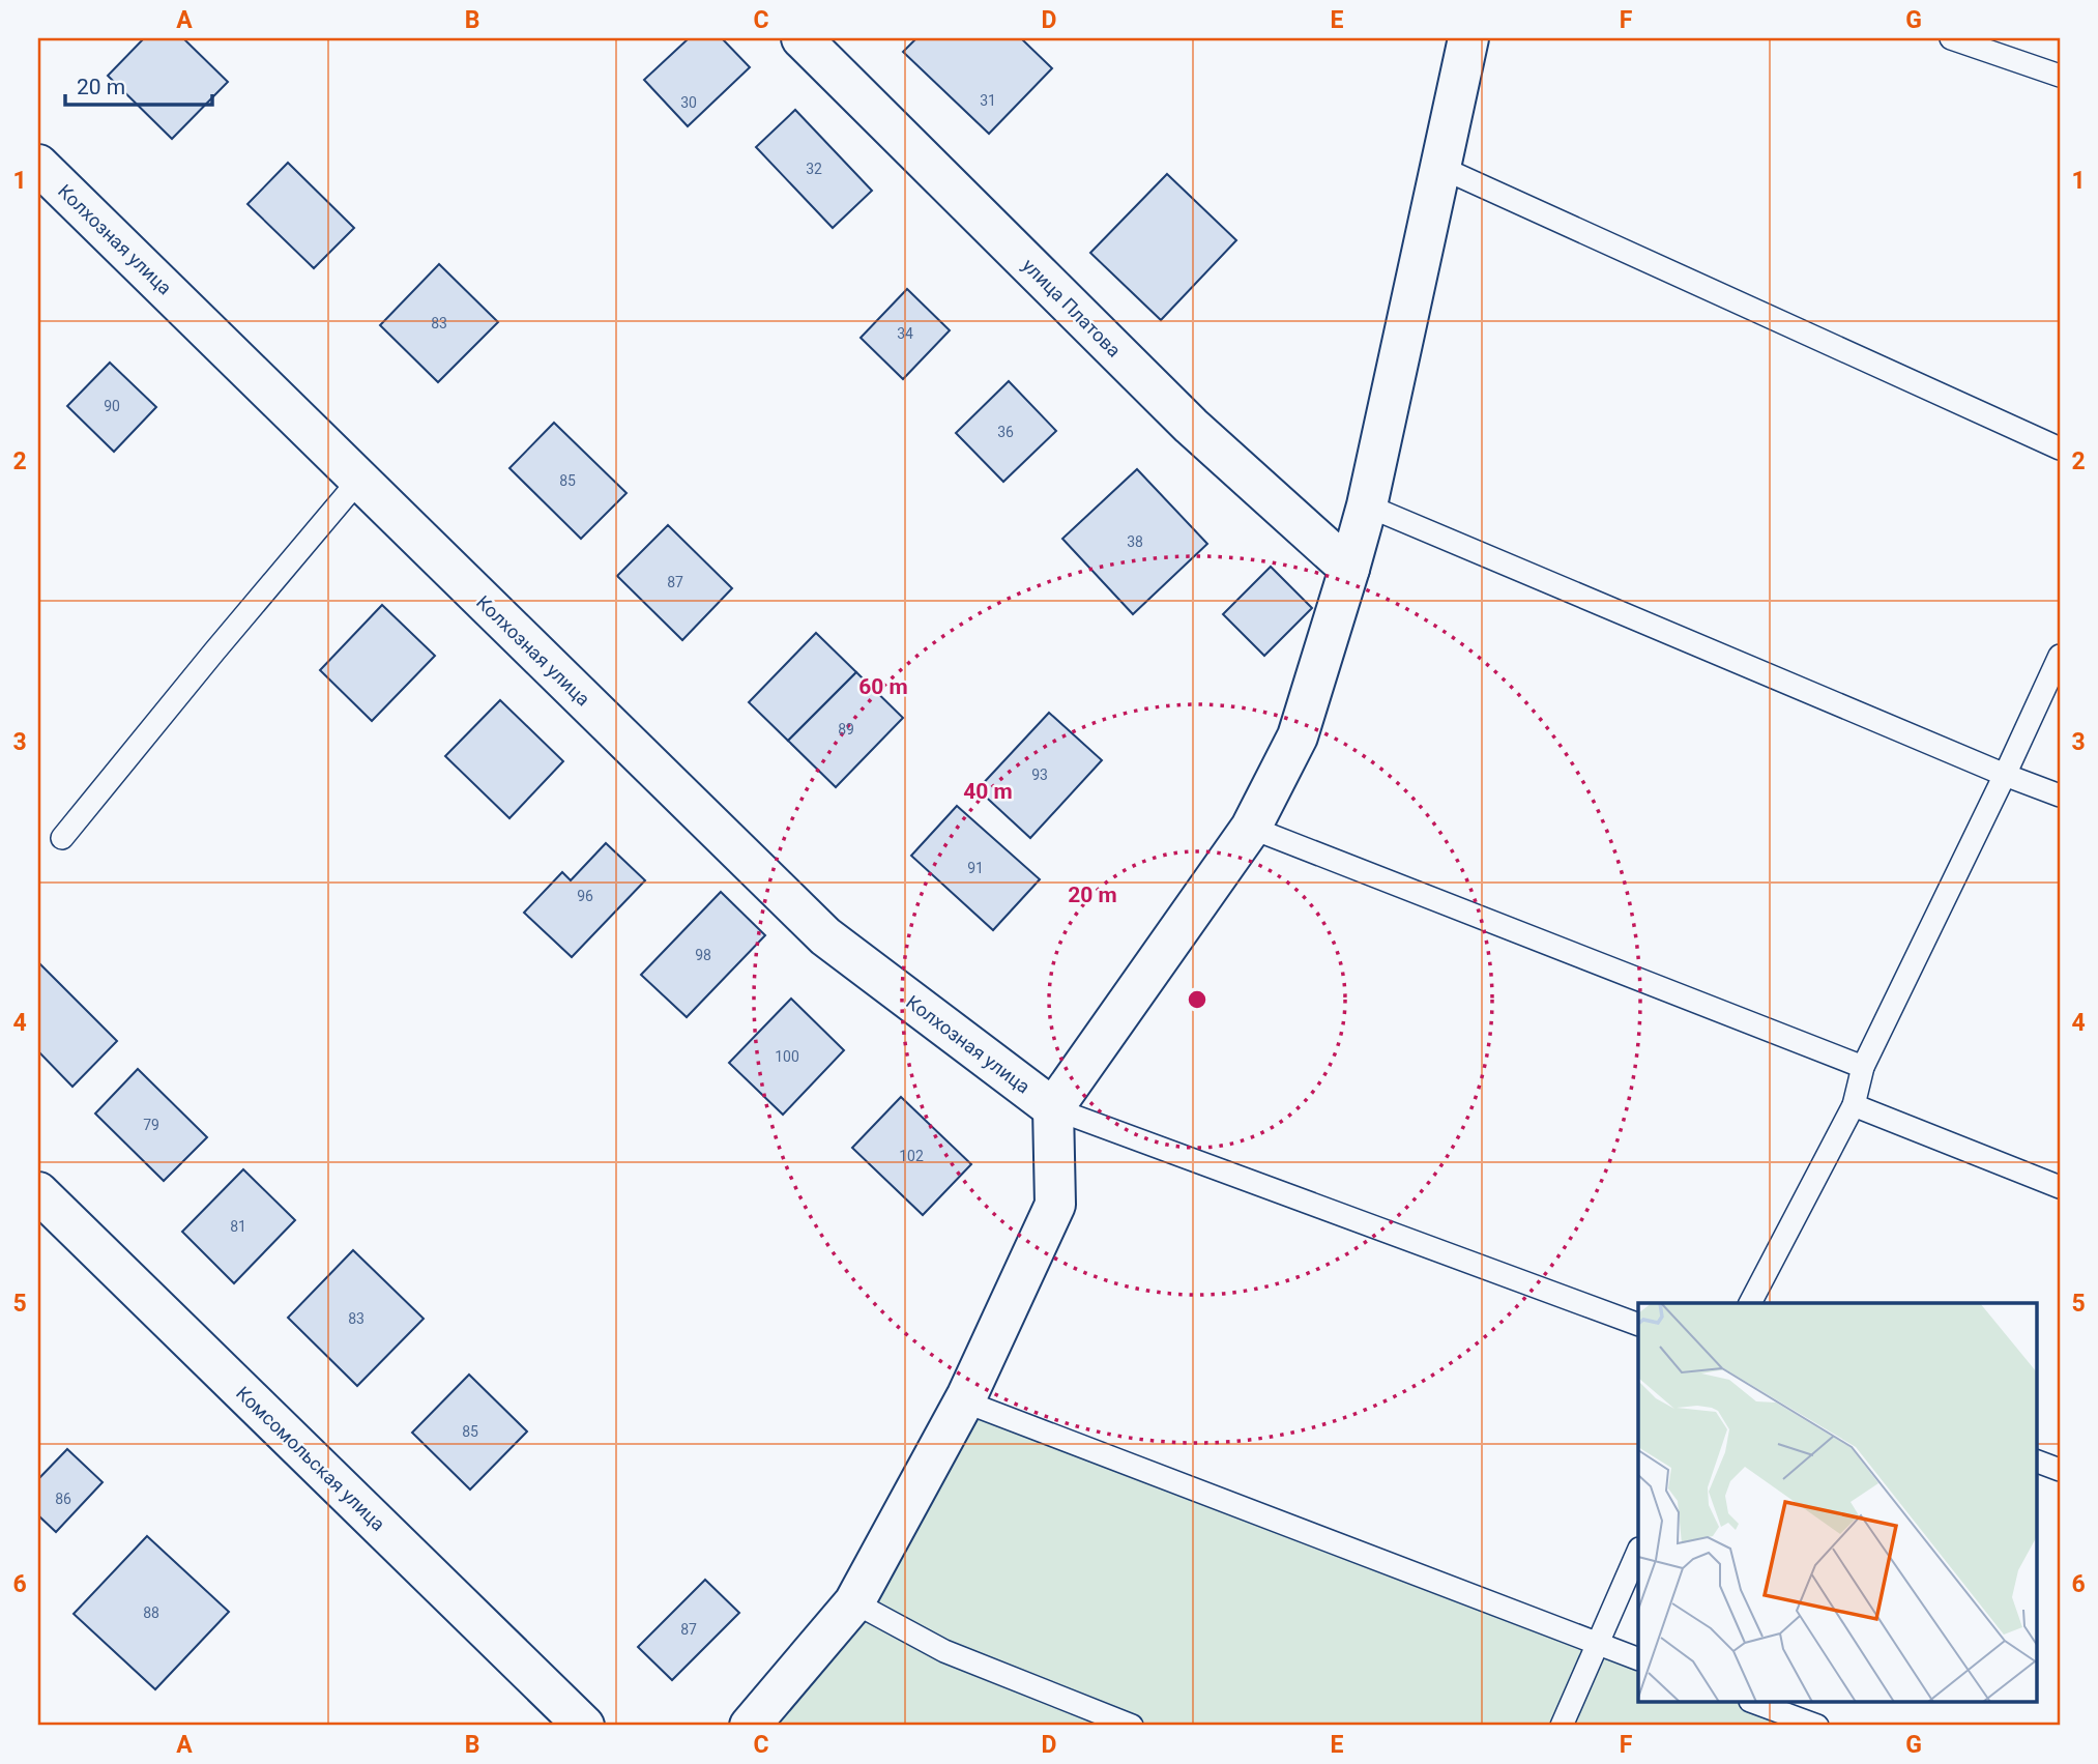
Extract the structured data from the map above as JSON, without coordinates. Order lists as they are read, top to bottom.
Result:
{
  "streets": {
    "street": ["Колхозная улица", "улица Платова", "Комсомольская улица"]
  },
  "house_numbers": [
    "31",
    "30",
    "32",
    "83",
    "34",
    "90",
    "36",
    "85",
    "38",
    "87",
    "89",
    "93",
    "91",
    "96",
    "98",
    "100",
    "79",
    "102",
    "81",
    "83",
    "85",
    "86",
    "88",
    "87"
  ],
  "scale_bar": "20 m",
  "grid": {
    "columns": [
      "A",
      "B",
      "C",
      "D",
      "E",
      "F",
      "G"
    ],
    "rows": [
      "1",
      "2",
      "3",
      "4",
      "5",
      "6"
    ]
  },
  "rings": ["60 m", "40 m", "20 m"]
}
